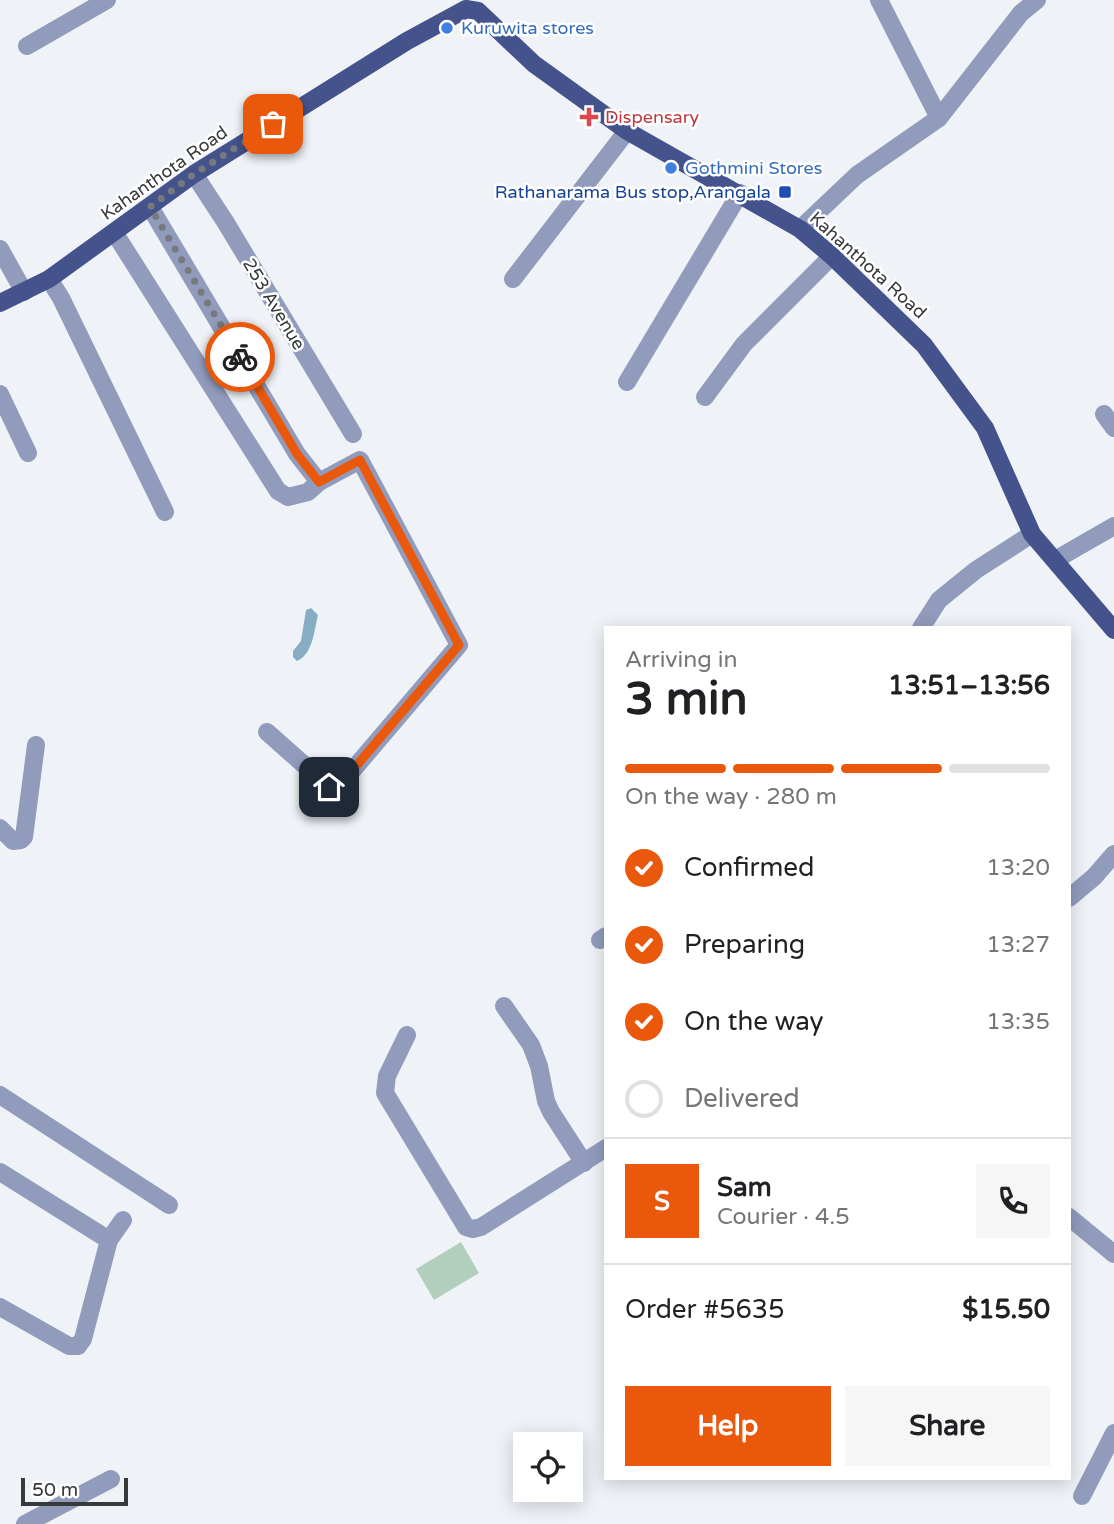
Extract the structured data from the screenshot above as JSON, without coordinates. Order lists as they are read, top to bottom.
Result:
{
  "streets": {
    "main road": ["Kahanthota Road"],
    "street": ["253 Avenue"]
  },
  "crossings": [
    ["Kahanthota Road", "253 Avenue"]
  ],
  "places": {
    "other": ["Kuruwita stores", "Gothmini Stores"],
    "health": ["Dispensary"],
    "transit": ["Rathanarama Bus stop,Arangala"]
  },
  "scale_bar": "50 m",
  "page": {
    "heading": ["3 min", "Arriving in", "13:51–13:56"],
    "panel": [
      "Sam",
      "Courier · 4.5",
      "Order #5635",
      "$15.50"
    ],
    "bar": "On the way · 280 m",
    "list": [
      ["Confirmed", "13:20"],
      ["Preparing", "13:27"],
      ["On the way", "13:35"],
      "Delivered"
    ],
    "round": "S",
    "buttons": ["Help", "Share"],
    "scale": "50 m"
  }
}
